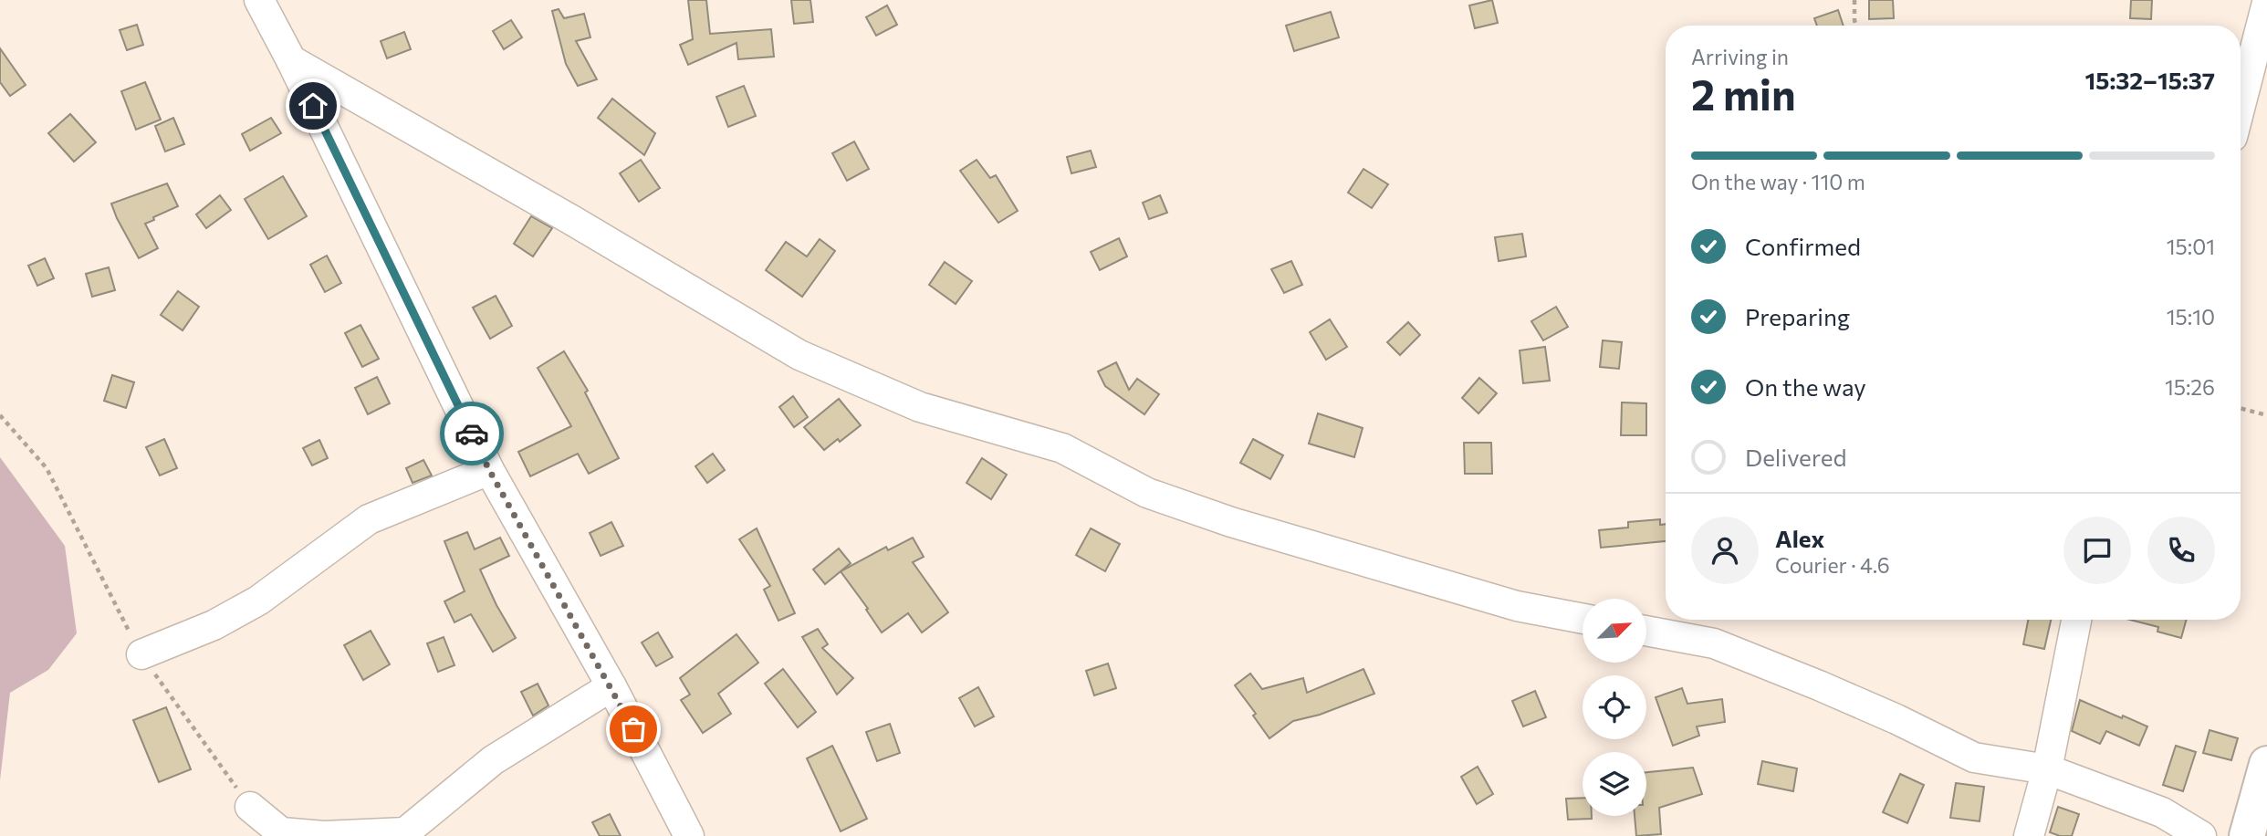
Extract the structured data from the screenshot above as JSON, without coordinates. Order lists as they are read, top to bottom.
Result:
{
  "north": "top right",
  "page": {
    "heading": ["2 min", "Arriving in", "15:32–15:37"],
    "panel": ["Alex", "Courier · 4.6"],
    "bar": "On the way · 110 m",
    "list": [
      ["Confirmed", "15:01"],
      ["Preparing", "15:10"],
      ["On the way", "15:26"],
      "Delivered"
    ]
  }
}
